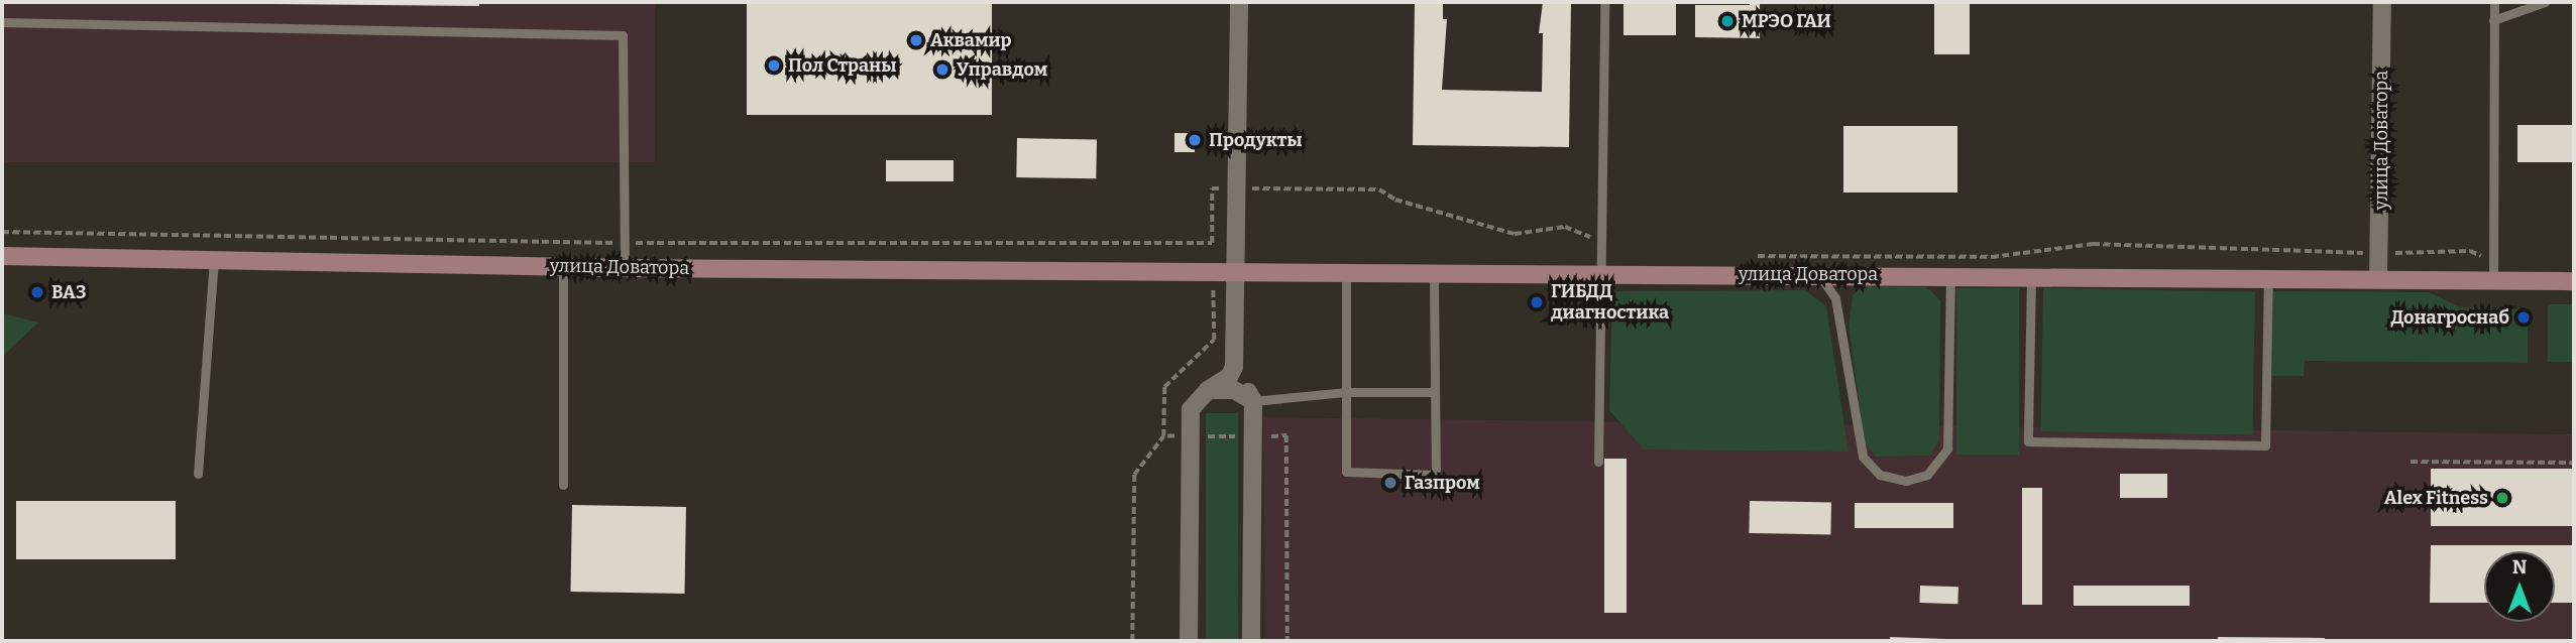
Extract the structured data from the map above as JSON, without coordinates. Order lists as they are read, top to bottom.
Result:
{
  "streets": {
    "street": ["улица Доватора"]
  },
  "places": [
    "МРЭО ГАИ",
    "Аквамир",
    "Пол Страны",
    "Управдом",
    "Продукты",
    "ВАЗ",
    "ГИБДД диагностика",
    "Донагроснаб",
    "Газпром",
    "Alex Fitness"
  ],
  "north": "top"
}
